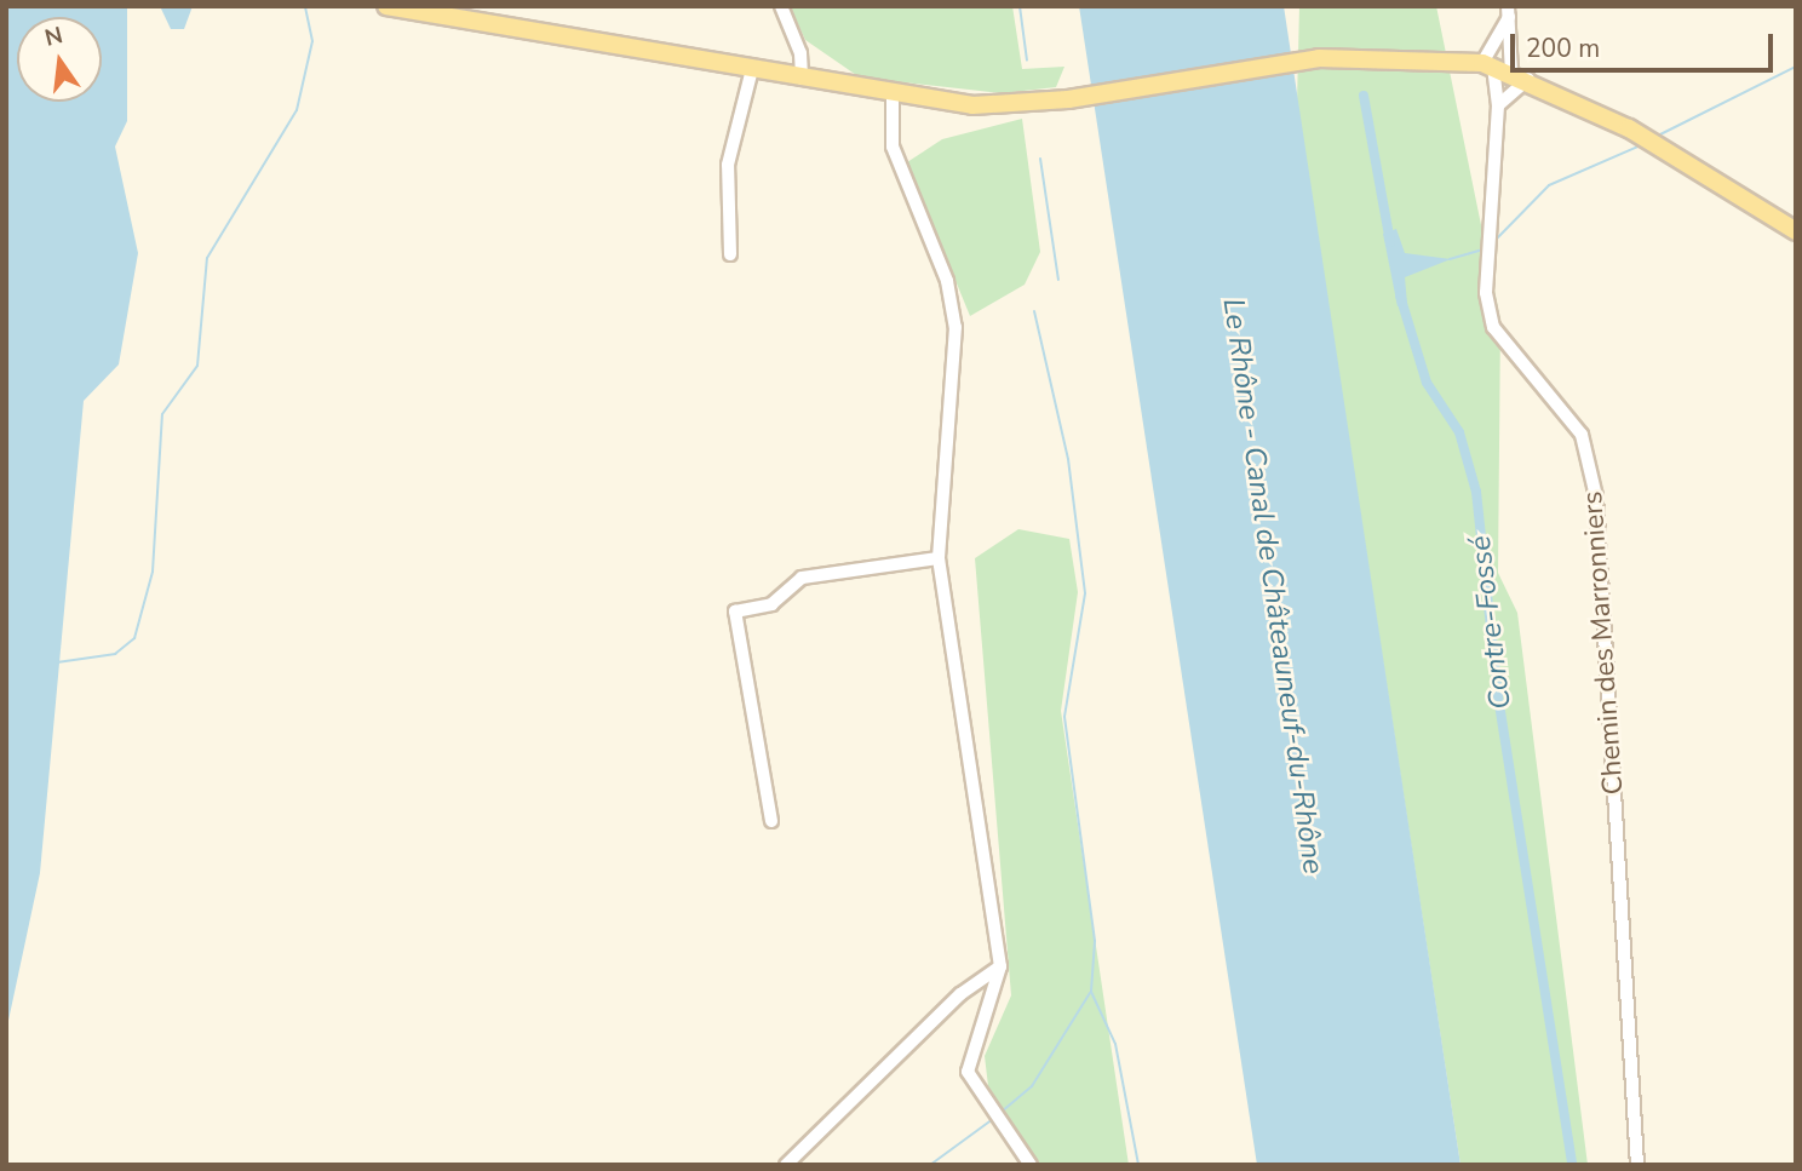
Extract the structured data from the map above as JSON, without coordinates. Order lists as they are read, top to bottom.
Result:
{
  "streets": {
    "street": ["Chemin des Marronniers"]
  },
  "water": ["Le Rhône - Canal de Châteauneuf-du-Rhône", "Contre-Fossé"],
  "scale_bar": "200 m",
  "north": "top"
}
